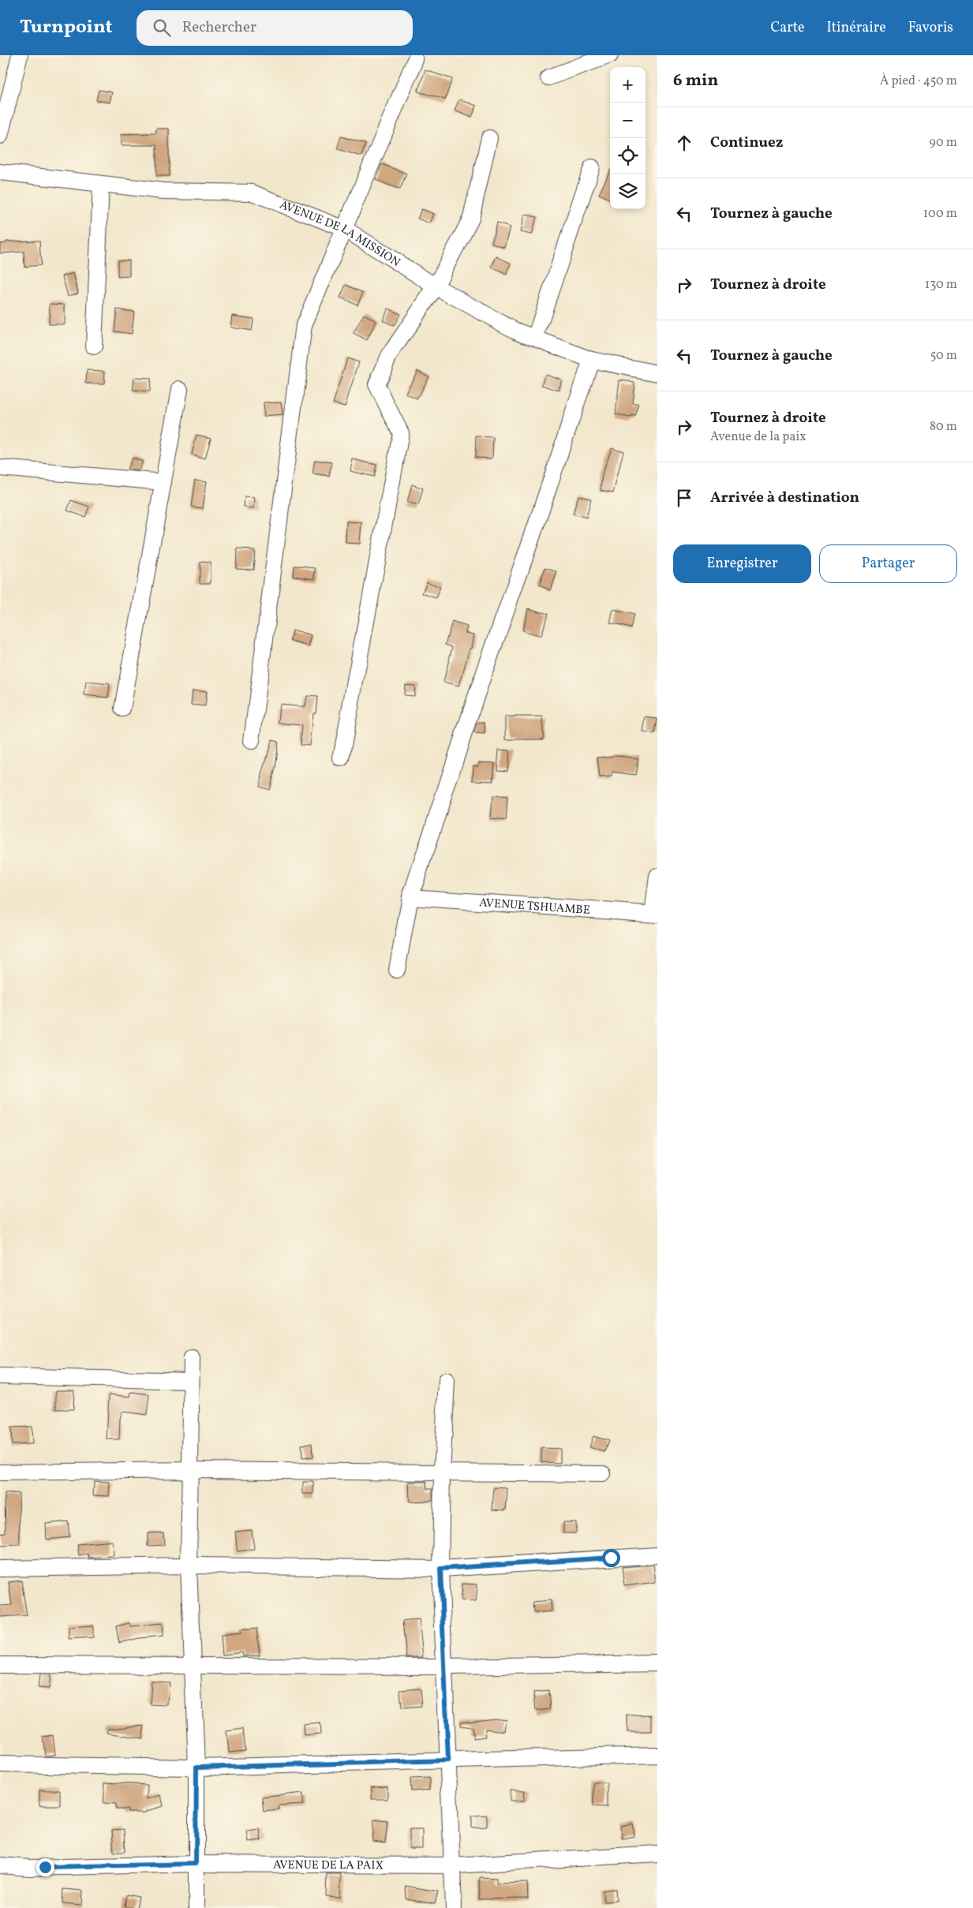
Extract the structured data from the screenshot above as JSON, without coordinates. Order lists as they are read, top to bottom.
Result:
{
  "streets": {
    "street": ["AVENUE DE LA MISSION", "AVENUE TSHUAMBE", "AVENUE DE LA PAIX"]
  },
  "page": {
    "header": "Turnpoint",
    "search": "Rechercher",
    "nav": ["Carte", "Itinéraire", "Favoris"],
    "heading": ["6 min", "À pied · 450 m"],
    "map_buttons": ["+", "−"],
    "list": [
      ["Continuez", "90 m"],
      ["Tournez à gauche", "100 m"],
      ["Tournez à droite", "130 m"],
      ["Tournez à gauche", "50 m"],
      ["Tournez à droite", "Avenue de la paix", "80 m"],
      "Arrivée à destination"
    ],
    "buttons": ["Enregistrer", "Partager"]
  }
}
